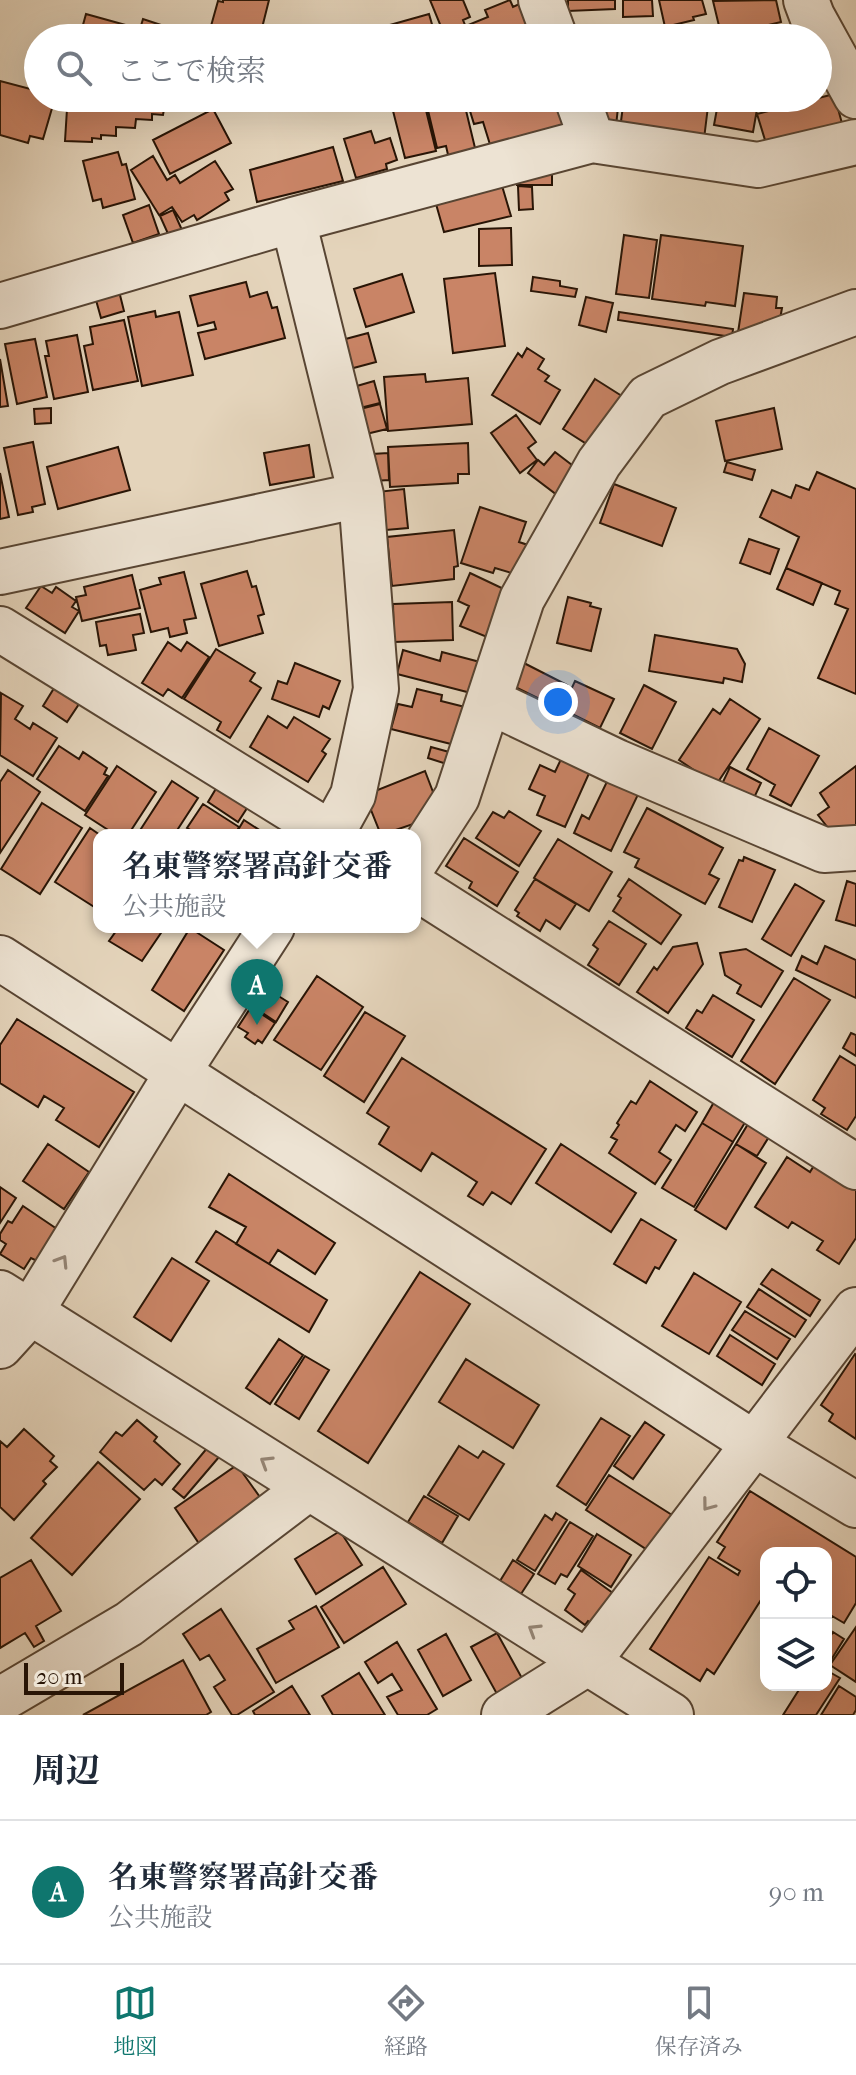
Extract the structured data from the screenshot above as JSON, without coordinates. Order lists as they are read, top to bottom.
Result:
{
  "scale_bar": "20 m",
  "page": {
    "search": "ここで検索",
    "popup": ["名東警察署高針交番", "公共施設"],
    "pins": "A",
    "scale": "20 m",
    "heading": "周辺",
    "list": [
      {
        "mark": "A",
        "name": "名東警察署高針交番",
        "note": "公共施設",
        "value": "90 m"
      }
    ],
    "nav": ["地図", "経路", "保存済み"]
  }
}
